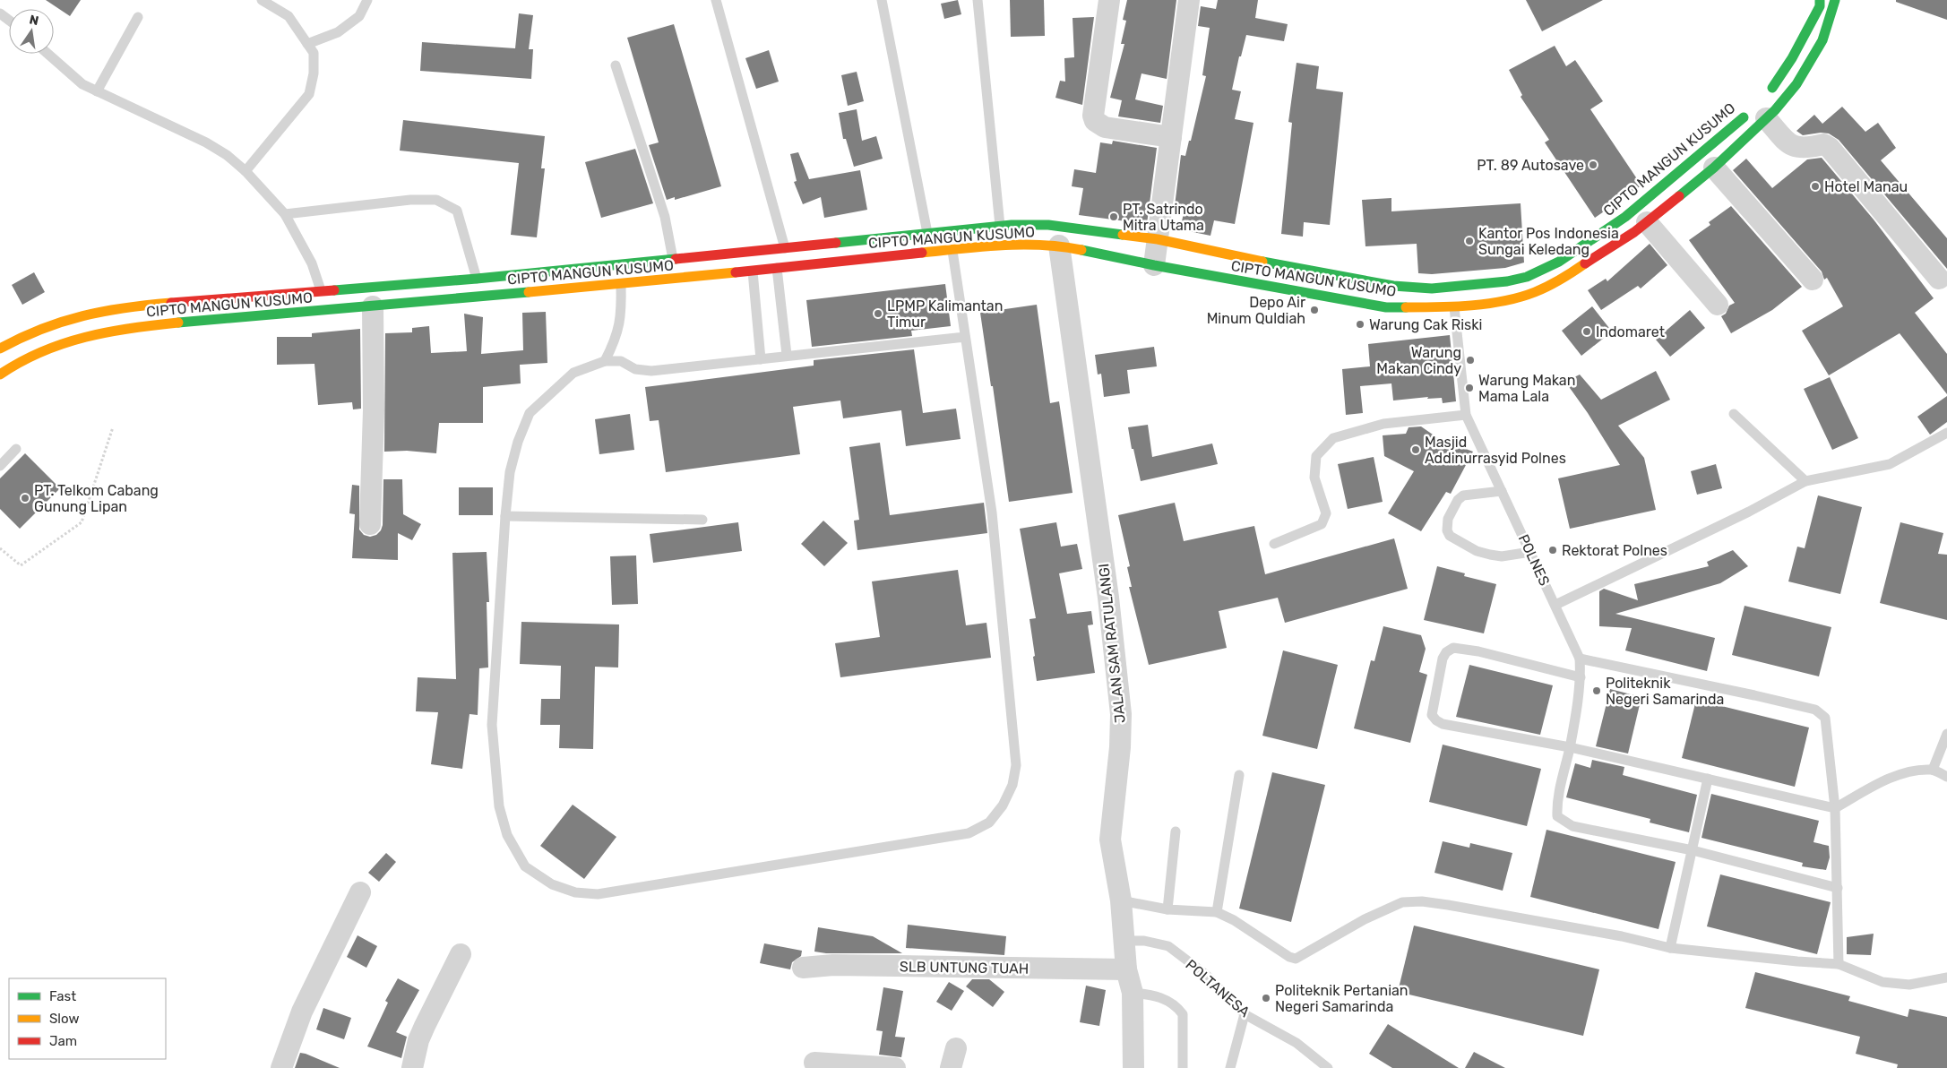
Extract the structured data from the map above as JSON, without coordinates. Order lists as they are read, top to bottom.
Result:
{
  "streets": {
    "highway": ["CIPTO MANGUN KUSUMO"],
    "street": ["JALAN SAM RATULANGI", "SLB UNTUNG TUAH"],
    "lane": ["POLNES", "POLTANESA"]
  },
  "crossings": [
    ["CIPTO MANGUN KUSUMO", "POLNES"],
    ["CIPTO MANGUN KUSUMO", "JALAN SAM RATULANGI"],
    ["JALAN SAM RATULANGI", "SLB UNTUNG TUAH"],
    ["JALAN SAM RATULANGI", "POLTANESA"]
  ],
  "places": [
    "PT. 89 Autosave",
    "Hotel Manau",
    "PT. Satrindo Mitra Utama",
    "Kantor Pos Indonesia Sungai Keledang",
    "Depo Air Minum Quldiah",
    "LPMP Kalimantan Timur",
    "Warung Cak Riski",
    "Indomaret",
    "Warung Makan Cindy",
    "Warung Makan Mama Lala",
    "Masjid Addinurrasyid Polnes",
    "PT. Telkom Cabang Gunung Lipan",
    "Rektorat Polnes",
    "Politeknik Negeri Samarinda",
    "Politeknik Pertanian Negeri Samarinda"
  ],
  "legend": ["Fast", "Slow", "Jam"],
  "north": "top"
}
